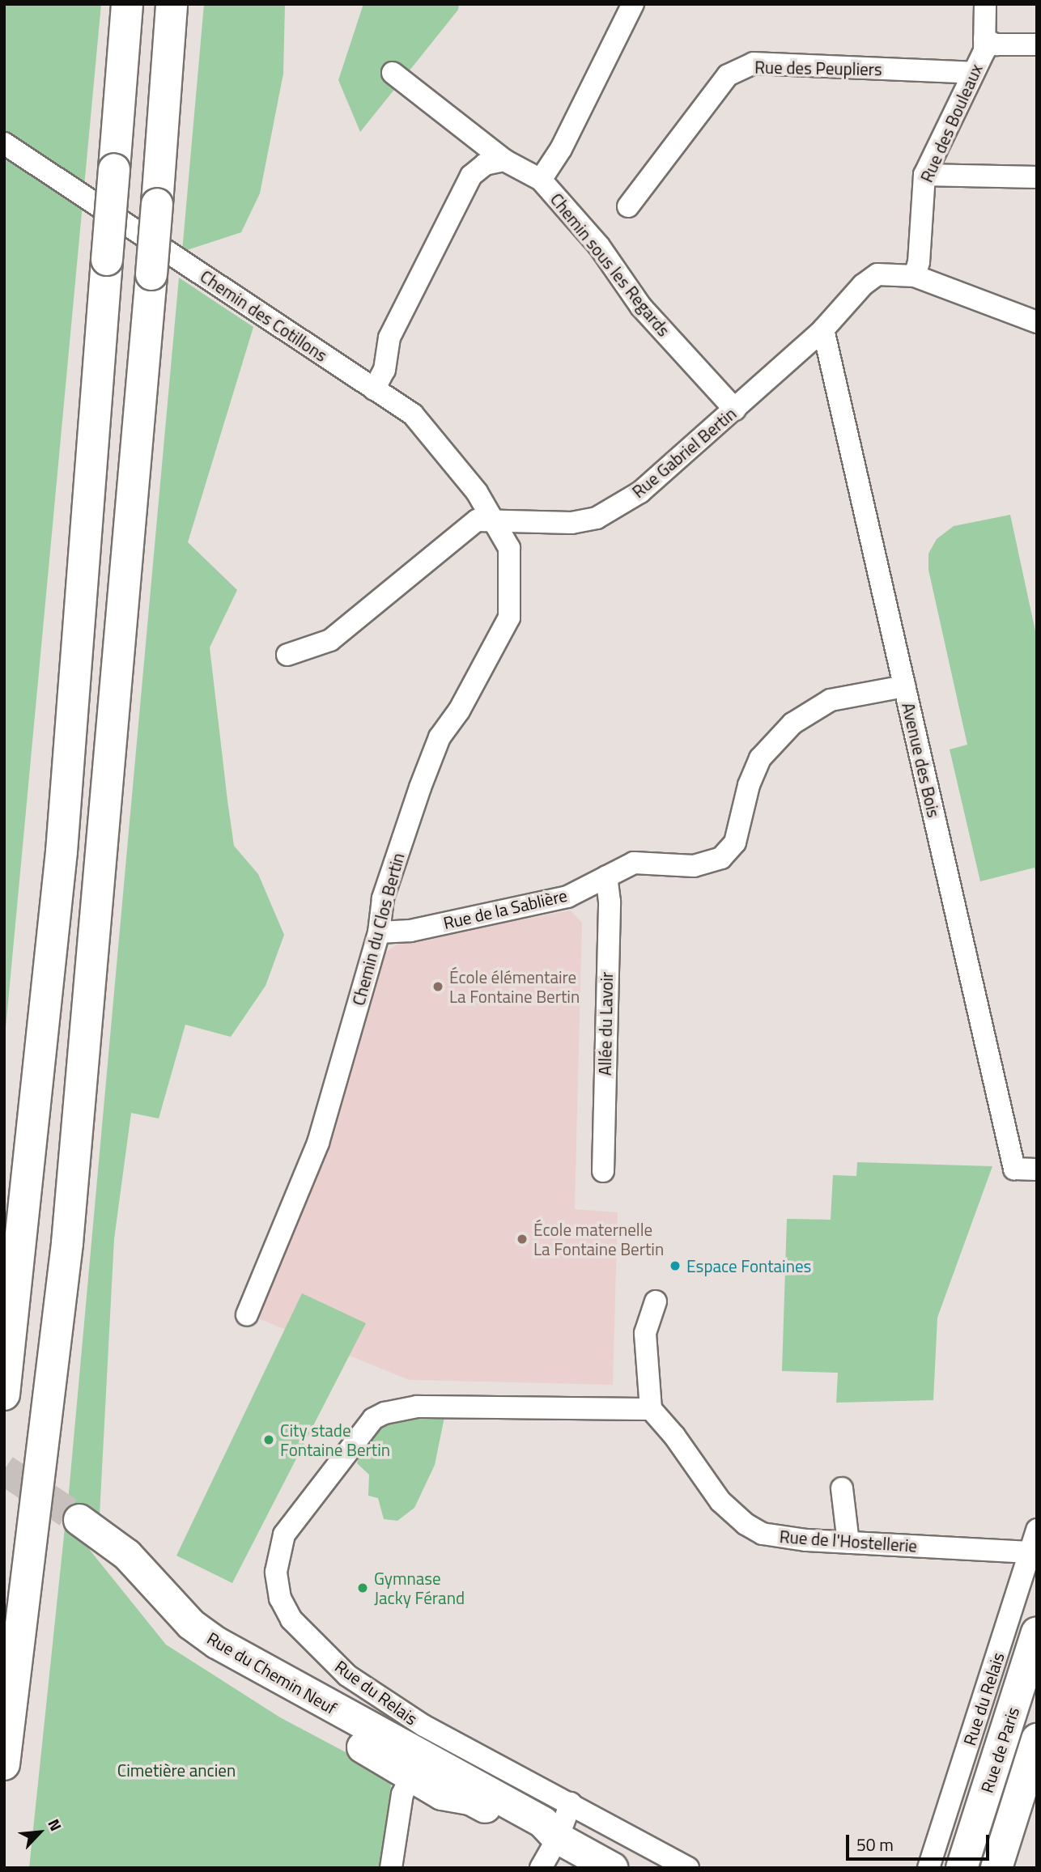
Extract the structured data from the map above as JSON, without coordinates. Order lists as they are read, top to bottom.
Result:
{
  "streets": {
    "main road": ["Rue du Chemin Neuf", "Rue de Paris"],
    "street": [
      "Rue des Peupliers",
      "Rue des Bouleaux",
      "Chemin sous les Regards",
      "Chemin des Cotillons",
      "Rue Gabriel Bertin",
      "Avenue des Bois",
      "Rue de la Sablière",
      "Chemin du Clos Bertin",
      "Allée du Lavoir",
      "Rue de l'Hostellerie",
      "Rue du Relais"
    ]
  },
  "crossings": [
    ["Rue des Peupliers", "Rue des Bouleaux"],
    ["Rue des Bouleaux", "Rue Gabriel Bertin"],
    ["Chemin sous les Regards", "Rue Gabriel Bertin"],
    ["Chemin des Cotillons", "Rue Gabriel Bertin"],
    ["Chemin des Cotillons", "Chemin du Clos Bertin"],
    ["Rue Gabriel Bertin", "Avenue des Bois"],
    ["Rue Gabriel Bertin", "Chemin du Clos Bertin"],
    ["Avenue des Bois", "Rue de la Sablière"],
    ["Rue de la Sablière", "Chemin du Clos Bertin"],
    ["Rue de la Sablière", "Allée du Lavoir"],
    ["Rue de l'Hostellerie", "Rue du Relais"]
  ],
  "parks": ["Cimetière ancien"],
  "places": [
    "École élémentaire La Fontaine Bertin",
    "École maternelle La Fontaine Bertin",
    "Espace Fontaines",
    "City stade Fontaine Bertin",
    "Gymnase Jacky Férand"
  ],
  "scale_bar": "50 m",
  "north": "top right"
}
